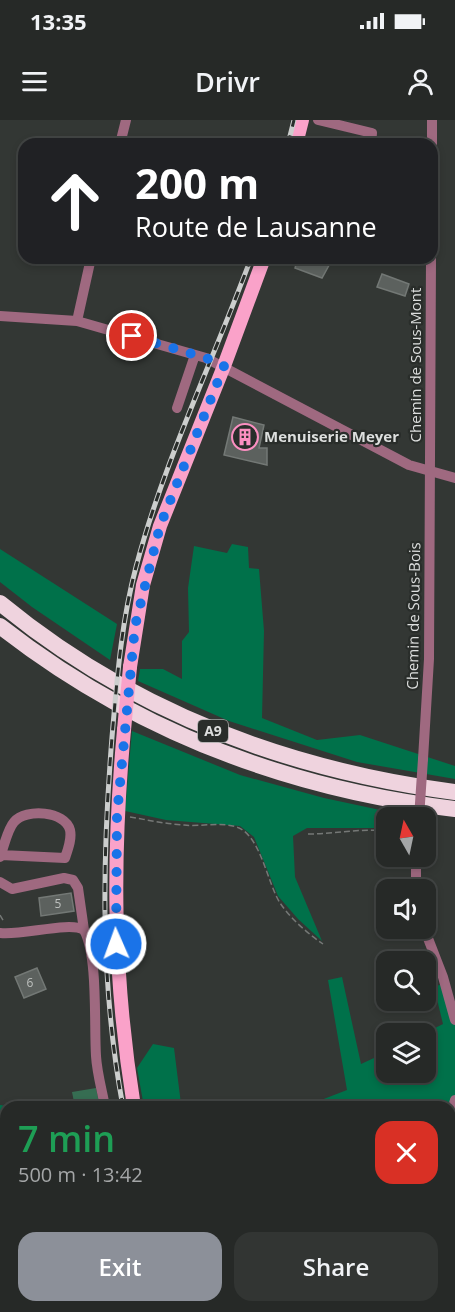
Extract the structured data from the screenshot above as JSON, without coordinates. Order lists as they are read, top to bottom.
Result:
{
  "streets": {
    "highway": ["A9"],
    "street": ["Chemin de Sous-Mont", "Chemin de Sous-Bois"]
  },
  "crossings": [
    ["Chemin de Sous-Mont", "Chemin de Sous-Bois"]
  ],
  "places": {
    "building": ["Menuiserie Meyer"]
  },
  "house_numbers": ["5", "6"],
  "north": "top",
  "page": {
    "status": "13:35",
    "header": "Drivr",
    "turn": ["200 m", "Route de Lausanne"],
    "heading": ["7 min", "500 m · 13:42"],
    "buttons": ["Exit", "Share"]
  }
}
